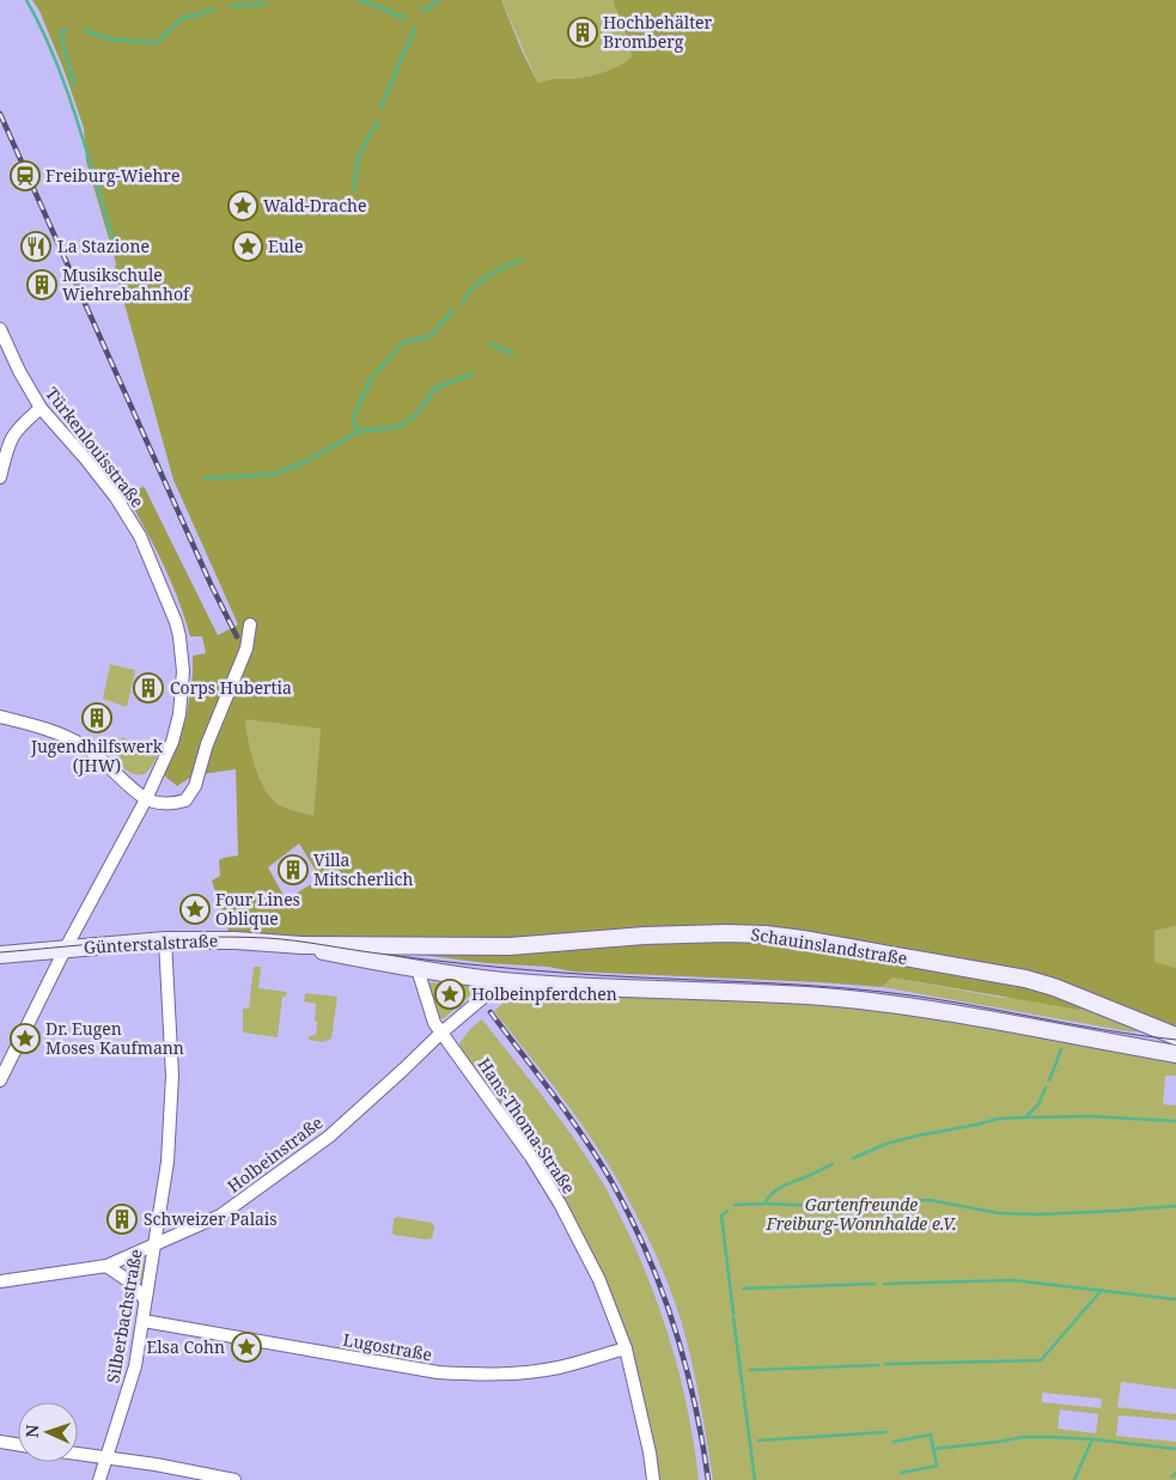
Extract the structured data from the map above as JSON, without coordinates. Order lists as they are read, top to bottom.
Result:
{
  "streets": {
    "main road": ["Günterstalstraße", "Schauinslandstraße"],
    "street": [
      "Türkenlouisstraße",
      "Hans-Thoma-Straße",
      "Holbeinstraße",
      "Silberbachstraße",
      "Lugostraße"
    ]
  },
  "crossings": [
    ["Türkenlouisstraße", "Günterstalstraße"],
    ["Günterstalstraße", "Schauinslandstraße"],
    ["Günterstalstraße", "Holbeinstraße"],
    ["Günterstalstraße", "Silberbachstraße"],
    ["Hans-Thoma-Straße", "Holbeinstraße"],
    ["Hans-Thoma-Straße", "Lugostraße"],
    ["Holbeinstraße", "Silberbachstraße"],
    ["Silberbachstraße", "Lugostraße"]
  ],
  "parks": ["Gartenfreunde Freiburg-Wonnhalde e.V."],
  "places": {
    "building": [
      "Hochbehälter Bromberg",
      "Musikschule Wiehrebahnhof",
      "Corps Hubertia",
      "Jugendhilfswerk (JHW)",
      "Villa Mitscherlich",
      "Schweizer Palais"
    ],
    "station": ["Freiburg-Wiehre"],
    "place": [
      "Wald-Drache",
      "Eule",
      "Four Lines Oblique",
      "Holbeinpferdchen",
      "Dr. Eugen Moses Kaufmann",
      "Elsa Cohn"
    ],
    "restaurant": ["La Stazione"]
  },
  "north": "left"
}
